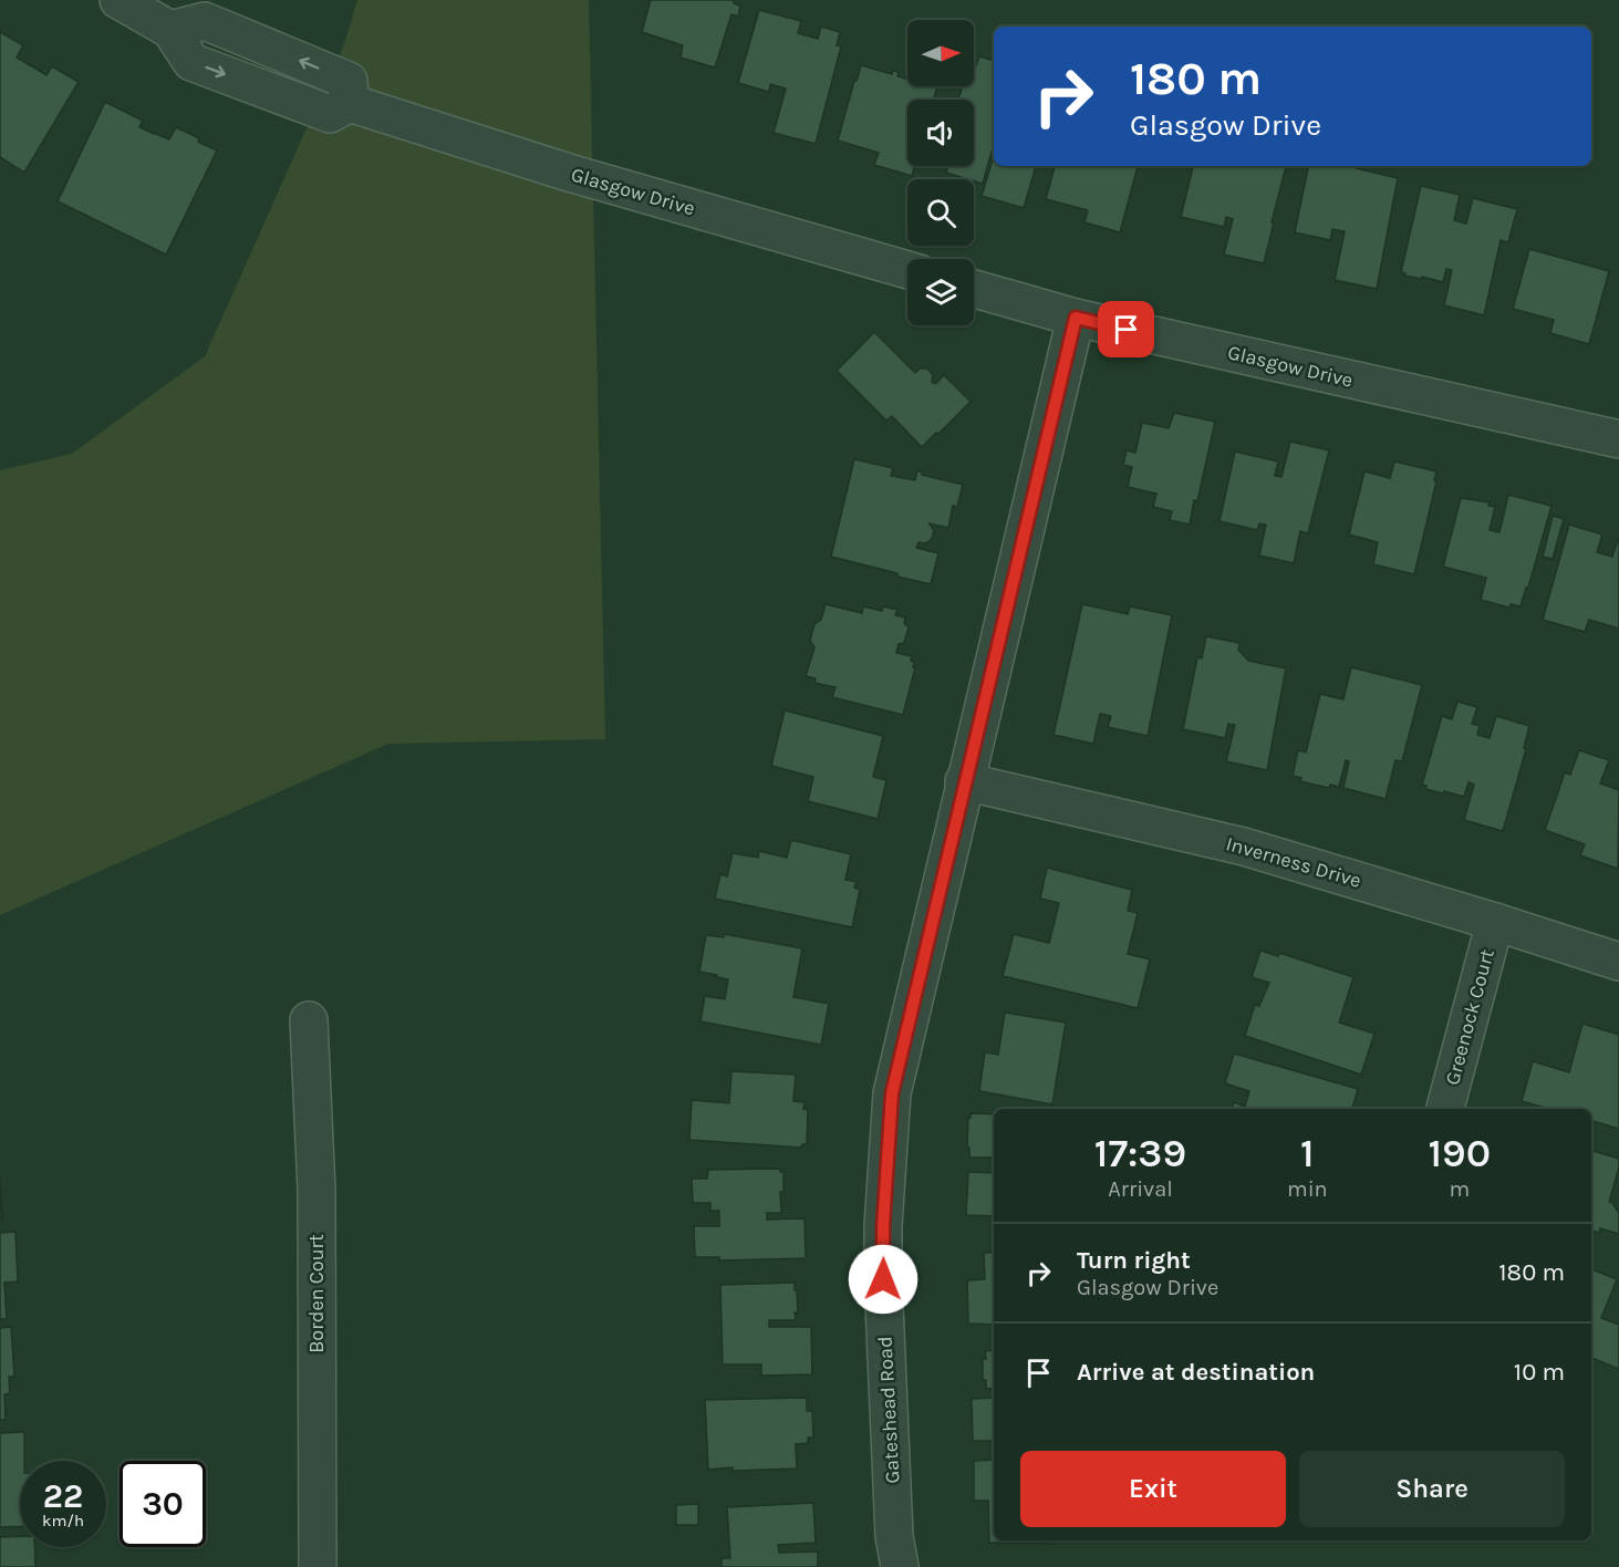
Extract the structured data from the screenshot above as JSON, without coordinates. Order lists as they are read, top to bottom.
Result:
{
  "streets": {
    "street": [
      "Glasgow Drive",
      "Inverness Drive",
      "Greenock Court",
      "Borden Court",
      "Gateshead Road"
    ]
  },
  "crossings": [
    ["Glasgow Drive", "Gateshead Road"],
    ["Inverness Drive", "Greenock Court"],
    ["Inverness Drive", "Gateshead Road"]
  ],
  "north": "right",
  "page": {
    "turn": ["180 m", "Glasgow Drive"],
    "eta": [
      "17:39",
      "Arrival",
      "1",
      "min",
      "190",
      "m"
    ],
    "list": [
      {
        "name": "Turn right",
        "note": "Glasgow Drive",
        "value": "180 m"
      },
      {
        "name": "Arrive at destination",
        "value": "10 m"
      }
    ],
    "buttons": ["Exit", "Share"],
    "speed": "22 km/h",
    "limit": "30"
  }
}
